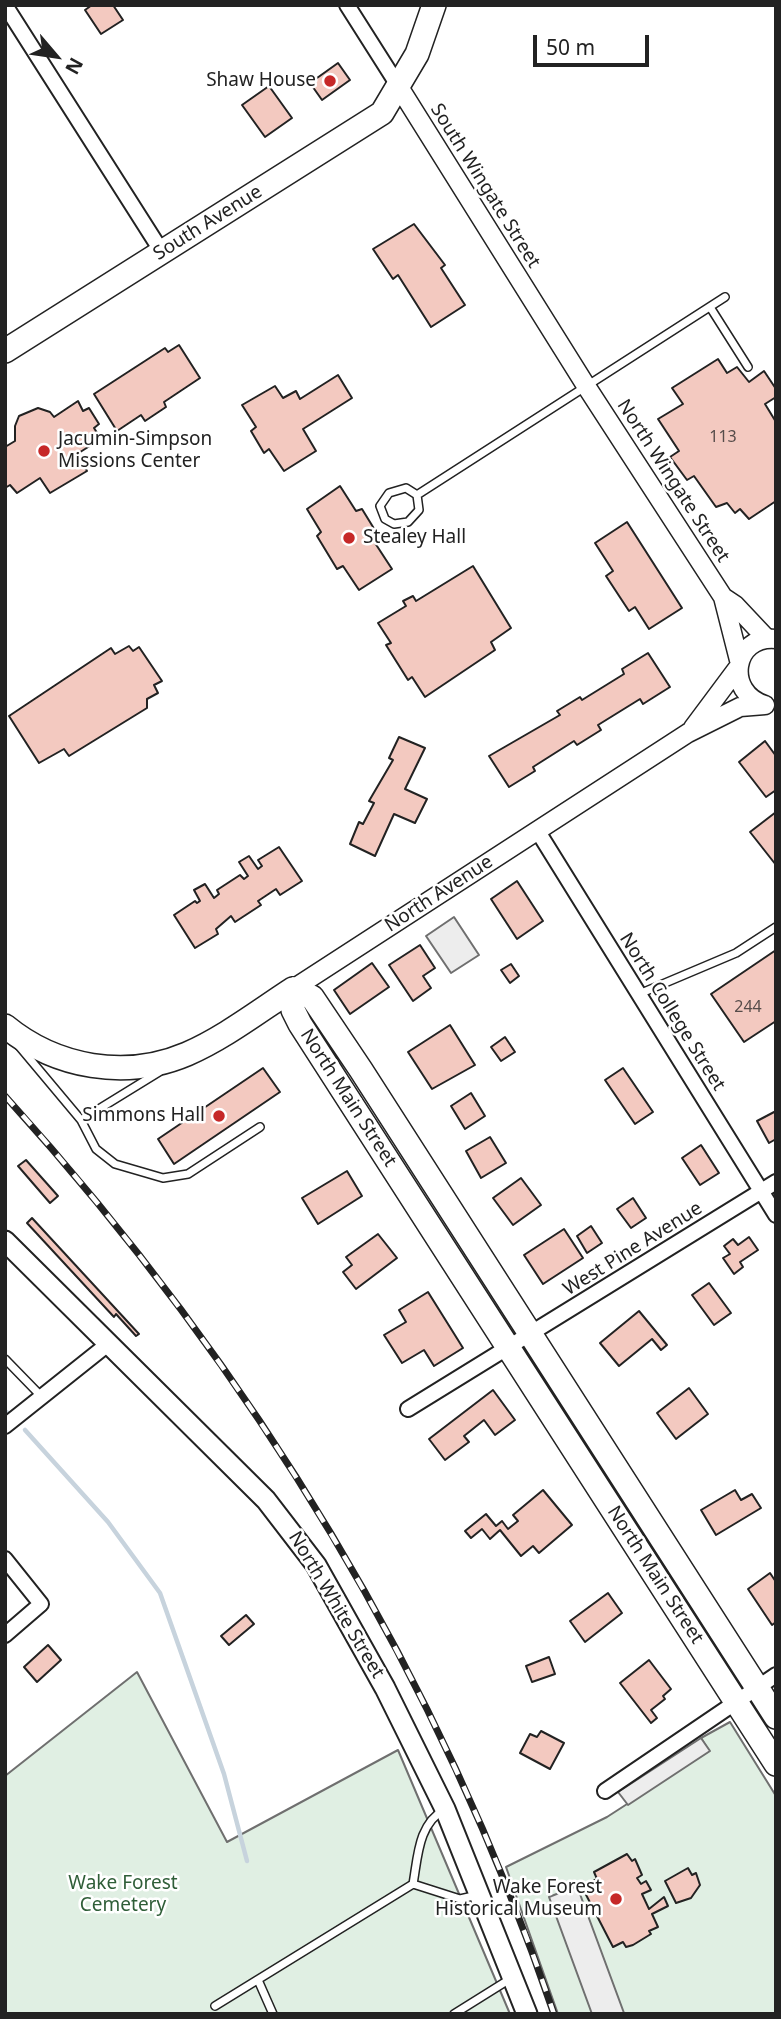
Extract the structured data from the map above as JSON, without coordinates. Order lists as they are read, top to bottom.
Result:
{
  "streets": {
    "main road": [
      "South Avenue",
      "North Avenue",
      "North Main Street",
      "North White Street"
    ],
    "street": [
      "South Wingate Street",
      "North Wingate Street",
      "North College Street",
      "West Pine Avenue"
    ]
  },
  "crossings": [
    ["South Wingate Street", "South Avenue"],
    ["South Wingate Street", "North Wingate Street"],
    ["North Wingate Street", "North Avenue"],
    ["North Avenue", "North College Street"],
    ["North Avenue", "North Main Street"],
    ["North College Street", "West Pine Avenue"],
    ["North Main Street", "West Pine Avenue"]
  ],
  "parks": ["Wake Forest Cemetery"],
  "places": [
    "Shaw House",
    "Jacumin-Simpson Missions Center",
    "Stealey Hall",
    "Simmons Hall",
    "Wake Forest Historical Museum"
  ],
  "house_numbers": ["113", "244"],
  "scale_bar": "50 m",
  "north": "bottom right"
}
